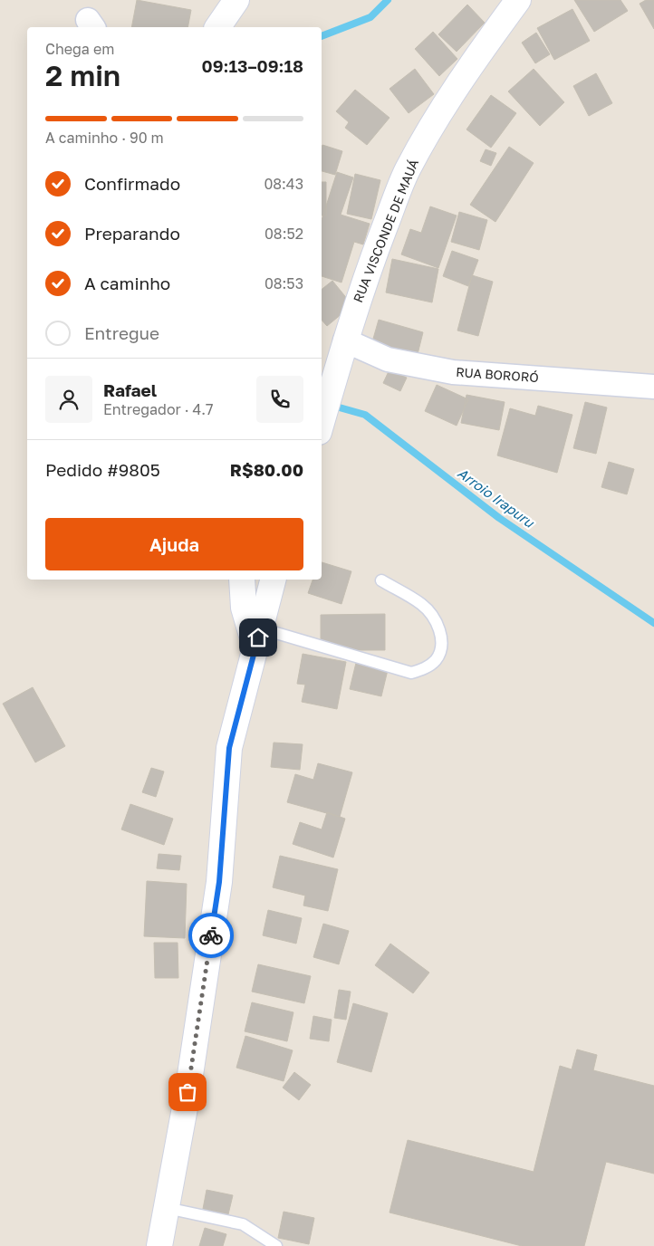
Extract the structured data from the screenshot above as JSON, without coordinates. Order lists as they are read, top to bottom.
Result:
{
  "streets": {
    "main road": ["RUA VISCONDE DE MAUÁ"],
    "street": ["RUA BORORÓ"]
  },
  "crossings": [
    ["RUA VISCONDE DE MAUÁ", "RUA BORORÓ"]
  ],
  "water": ["Arroio Irapuru"],
  "page": {
    "heading": ["2 min", "Chega em", "09:13–09:18"],
    "panel": [
      "Rafael",
      "Entregador · 4.7",
      "Pedido #9805",
      "R$80.00"
    ],
    "bar": "A caminho · 90 m",
    "list": [
      ["Confirmado", "08:43"],
      ["Preparando", "08:52"],
      ["A caminho", "08:53"],
      "Entregue"
    ],
    "buttons": "Ajuda"
  }
}
